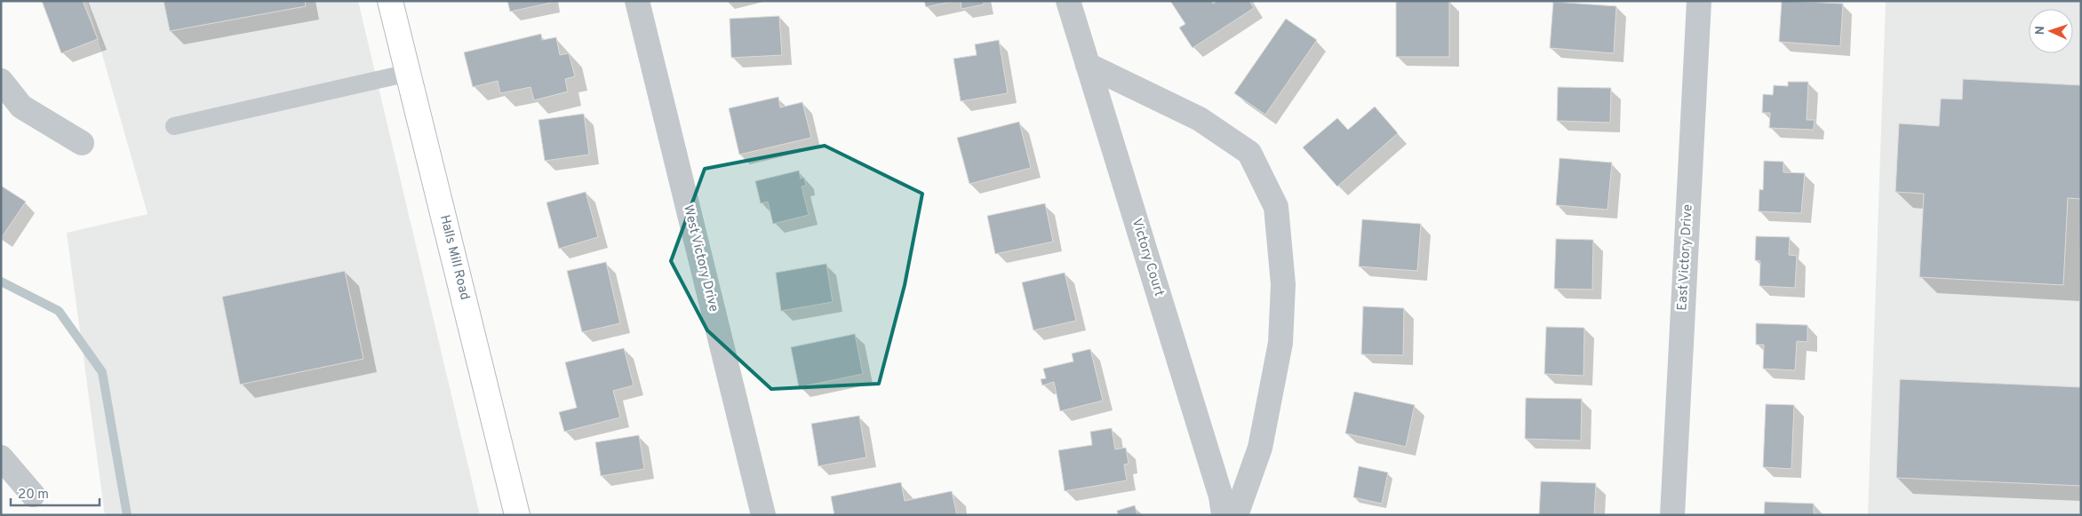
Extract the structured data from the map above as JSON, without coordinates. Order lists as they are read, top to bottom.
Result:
{
  "streets": {
    "street": [
      "Halls Mill Road",
      "Victory Court",
      "East Victory Drive",
      "West Victory Drive"
    ]
  },
  "scale_bar": "20 m",
  "north": "left"
}
